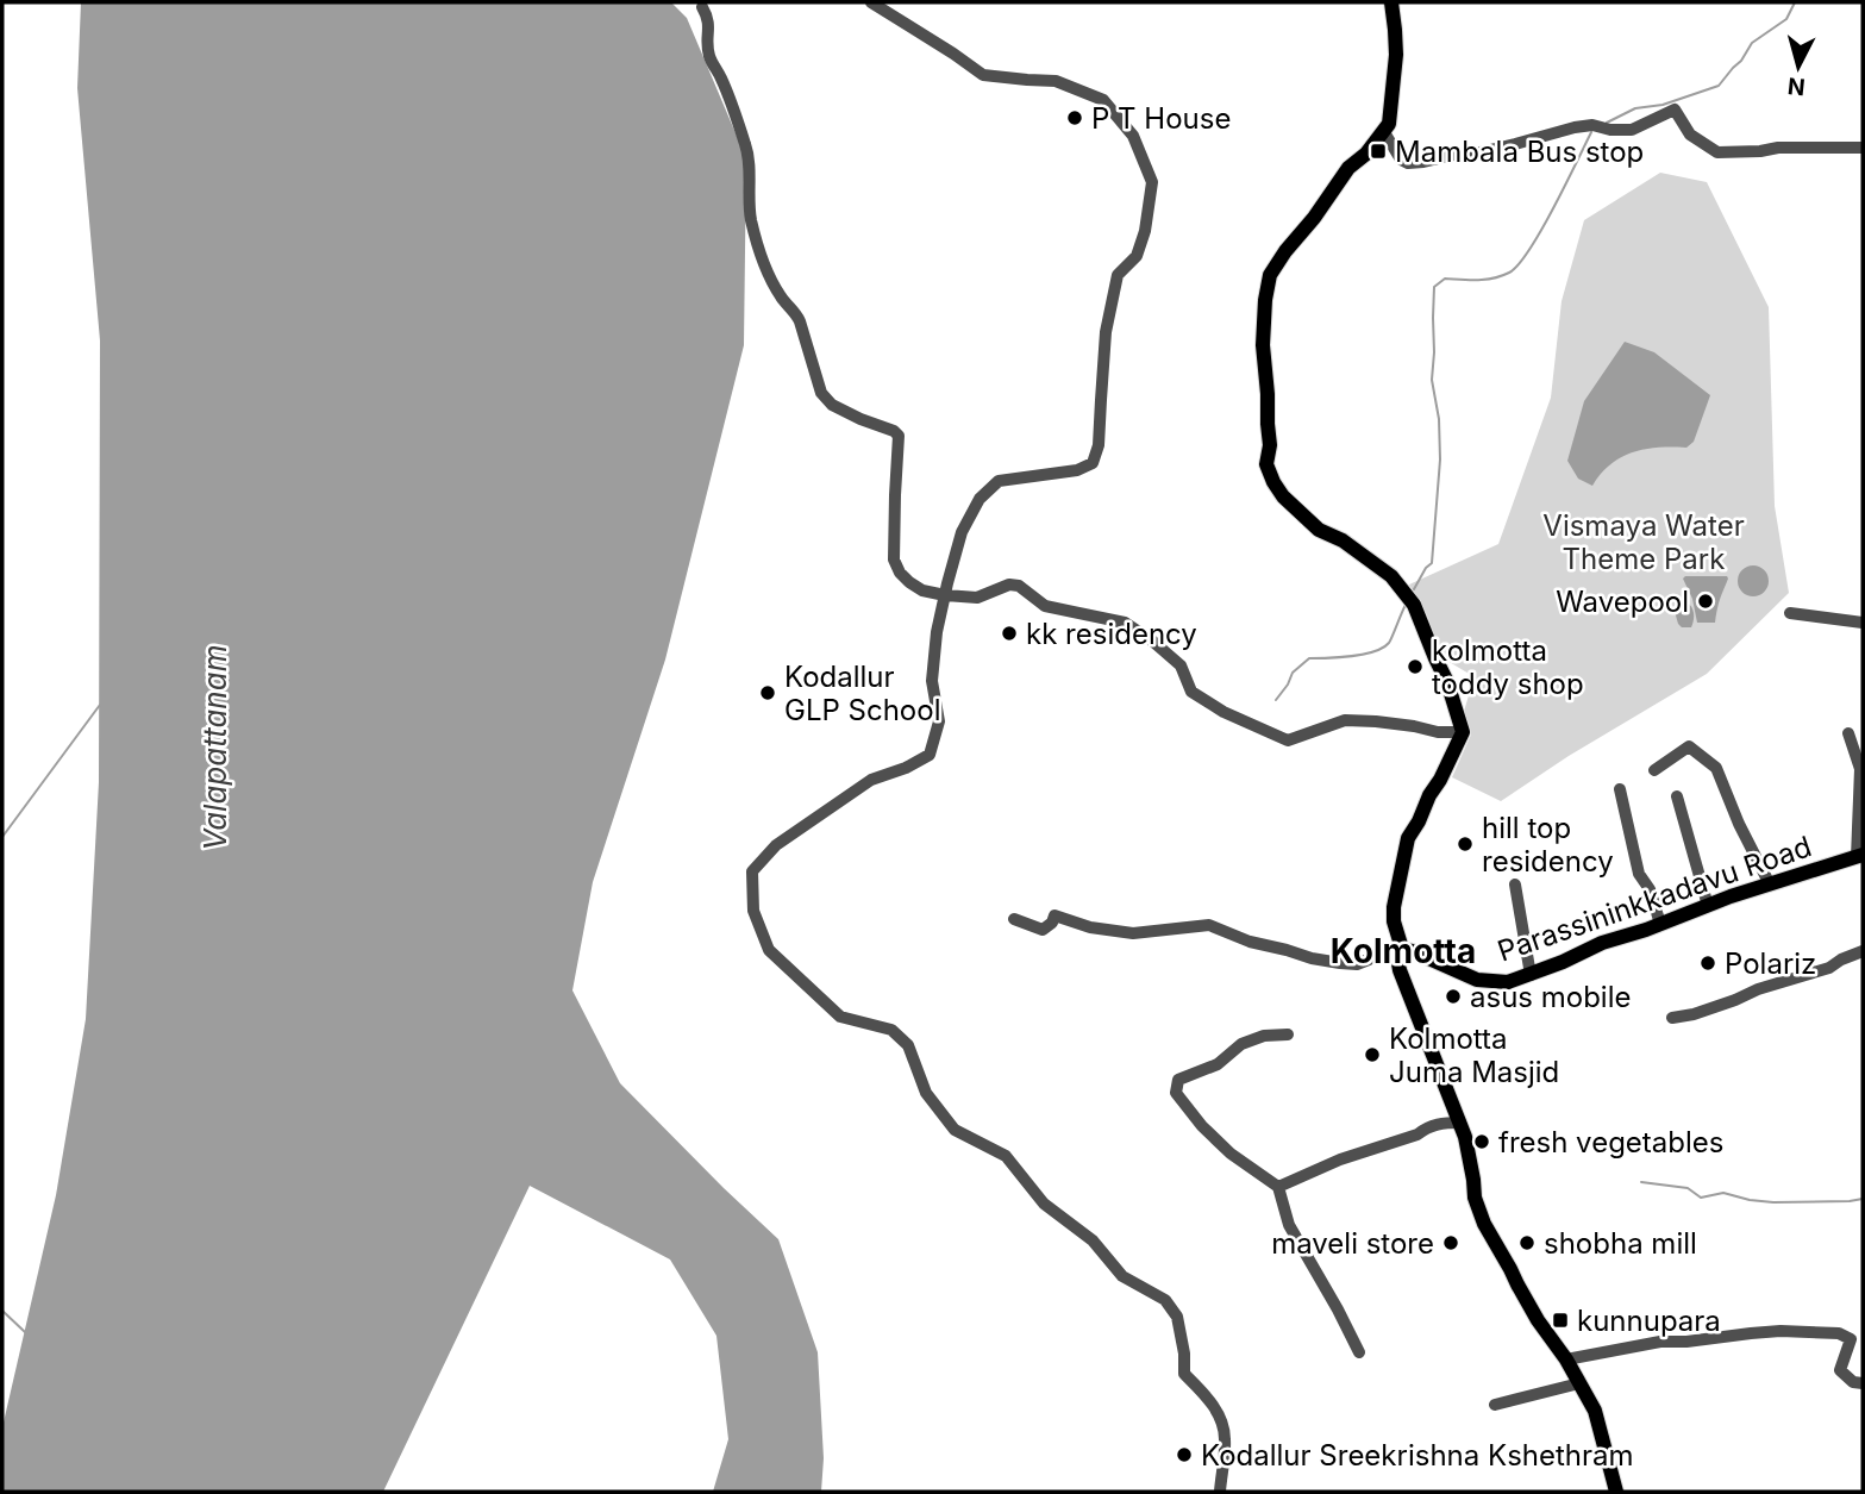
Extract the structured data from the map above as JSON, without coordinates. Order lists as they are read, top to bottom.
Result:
{
  "streets": {
    "main road": ["Parassininkkadavu Road"]
  },
  "districts": ["Kolmotta"],
  "water": ["Valapattanam"],
  "parks": ["Vismaya Water Theme Park"],
  "places": {
    "other": [
      "P T House",
      "Wavepool",
      "kk residency",
      "kolmotta toddy shop",
      "Kodallur GLP School",
      "hill top residency",
      "Polariz",
      "asus mobile",
      "Kolmotta Juma Masjid",
      "fresh vegetables",
      "maveli store",
      "shobha mill",
      "Kodallur Sreekrishna Kshethram"
    ],
    "transit": ["Mambala Bus stop", "kunnupara"]
  },
  "north": "bottom"
}
